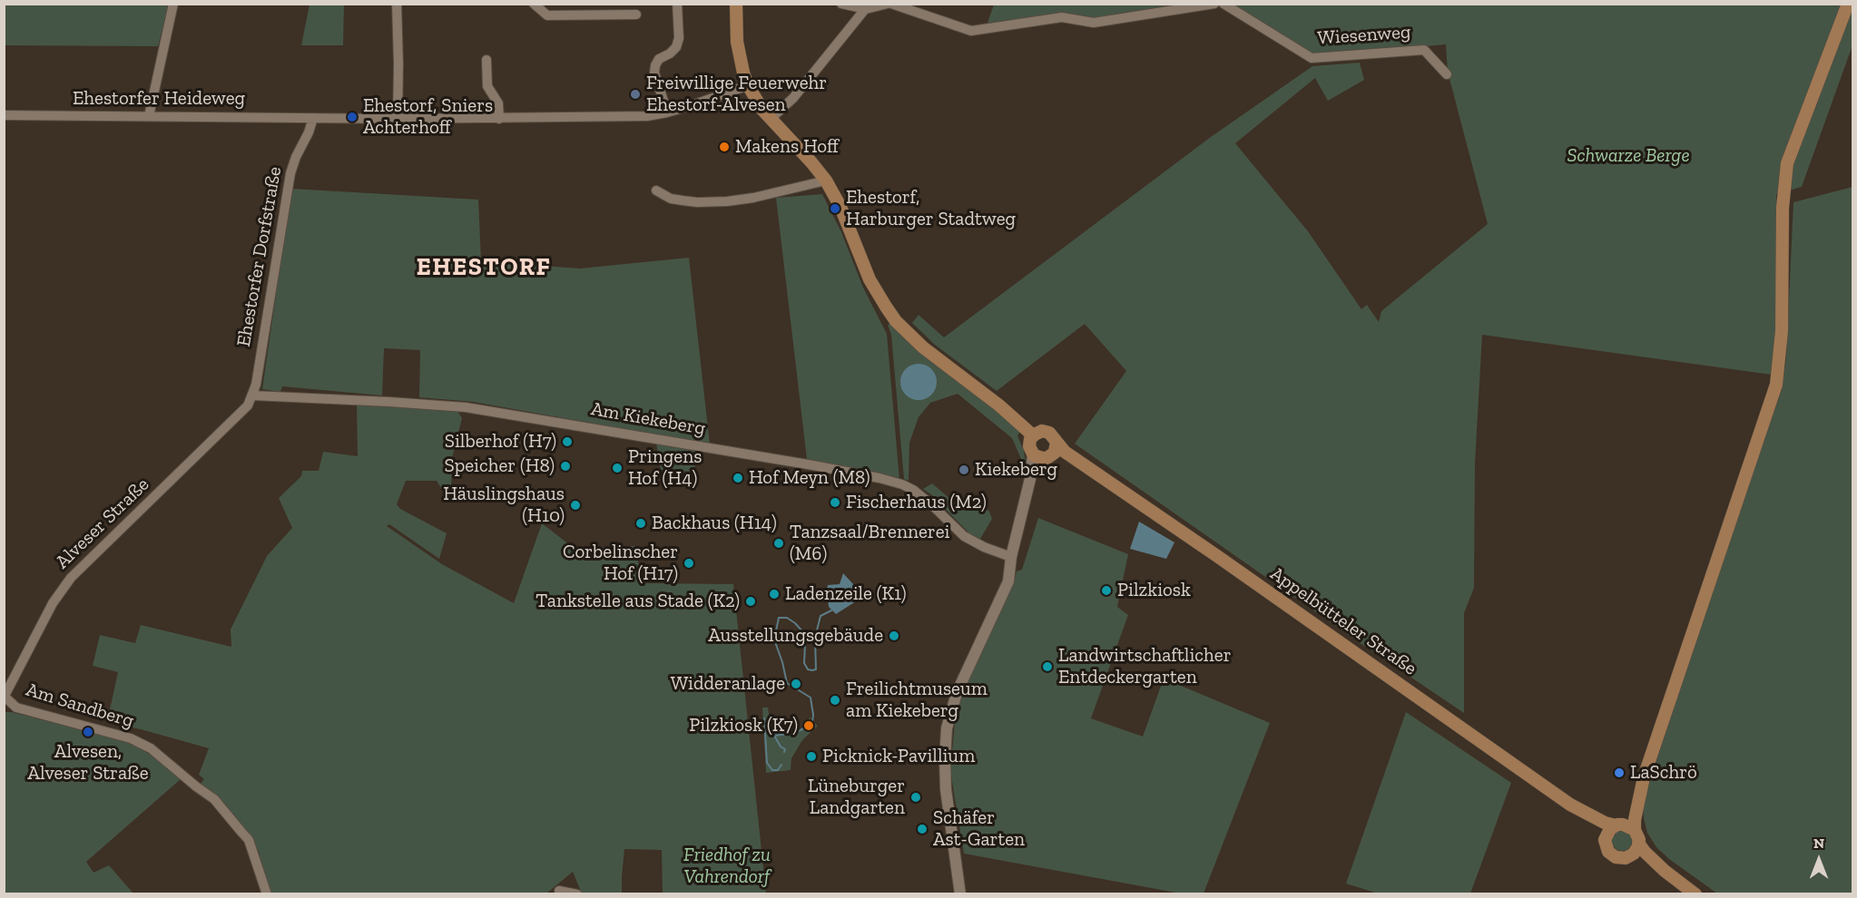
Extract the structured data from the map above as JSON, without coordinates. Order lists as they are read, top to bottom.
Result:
{
  "streets": {
    "main road": ["Appelbütteler Straße"],
    "street": [
      "Wiesenweg",
      "Ehestorfer Heideweg",
      "Ehestorfer Dorfstraße",
      "Am Kiekeberg",
      "Alveser Straße",
      "Am Sandberg"
    ]
  },
  "crossings": [
    ["Ehestorfer Heideweg", "Ehestorfer Dorfstraße"],
    ["Ehestorfer Dorfstraße", "Am Kiekeberg"],
    ["Ehestorfer Dorfstraße", "Alveser Straße"],
    ["Am Kiekeberg", "Alveser Straße"],
    ["Alveser Straße", "Am Sandberg"]
  ],
  "districts": ["EHESTORF"],
  "parks": ["Schwarze Berge", "Friedhof zu Vahrendorf"],
  "places": [
    "Freiwillige Feuerwehr Ehestorf-Alvesen",
    "Ehestorf, Sniers Achterhoff",
    "Makens Hoff",
    "Ehestorf, Harburger Stadtweg",
    "Silberhof (H7)",
    "Speicher (H8)",
    "Pringens Hof (H4)",
    "Kiekeberg",
    "Hof Meyn (M8)",
    "Fischerhaus (M2)",
    "Häuslingshaus (H10)",
    "Backhaus (H14)",
    "Tanzsaal/Brennerei (M6)",
    "Corbelinscher Hof (H17)",
    "Pilzkiosk",
    "Ladenzeile (K1)",
    "Tankstelle aus Stade (K2)",
    "Ausstellungsgebäude",
    "Landwirtschaftlicher Entdeckergarten",
    "Widderanlage",
    "Freilichtmuseum am Kiekeberg",
    "Pilzkiosk (K7)",
    "Alvesen, Alveser Straße",
    "Picknick-Pavillium",
    "LaSchrö",
    "Lüneburger Landgarten",
    "Schäfer Ast-Garten"
  ],
  "north": "top"
}
